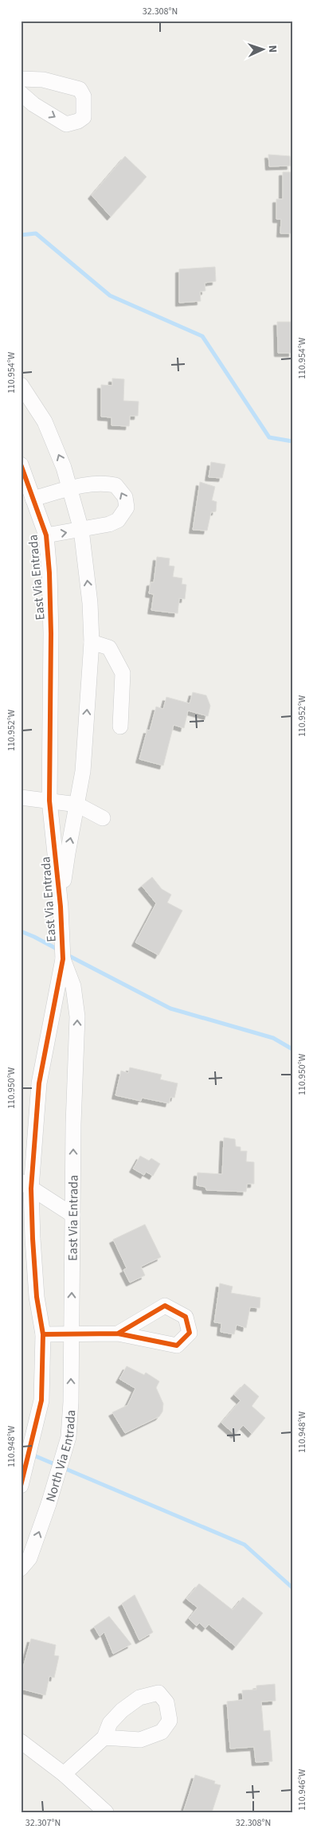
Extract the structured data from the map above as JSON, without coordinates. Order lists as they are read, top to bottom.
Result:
{
  "streets": {
    "street": ["East Via Entrada", "North Via Entrada"]
  },
  "crossings": [
    ["East Via Entrada", "North Via Entrada"]
  ],
  "north": "right",
  "coordinates": [
    "32.308°N",
    "110.954°W",
    "110.952°W",
    "110.950°W",
    "110.948°W",
    "110.946°W",
    "32.307°N"
  ]
}
